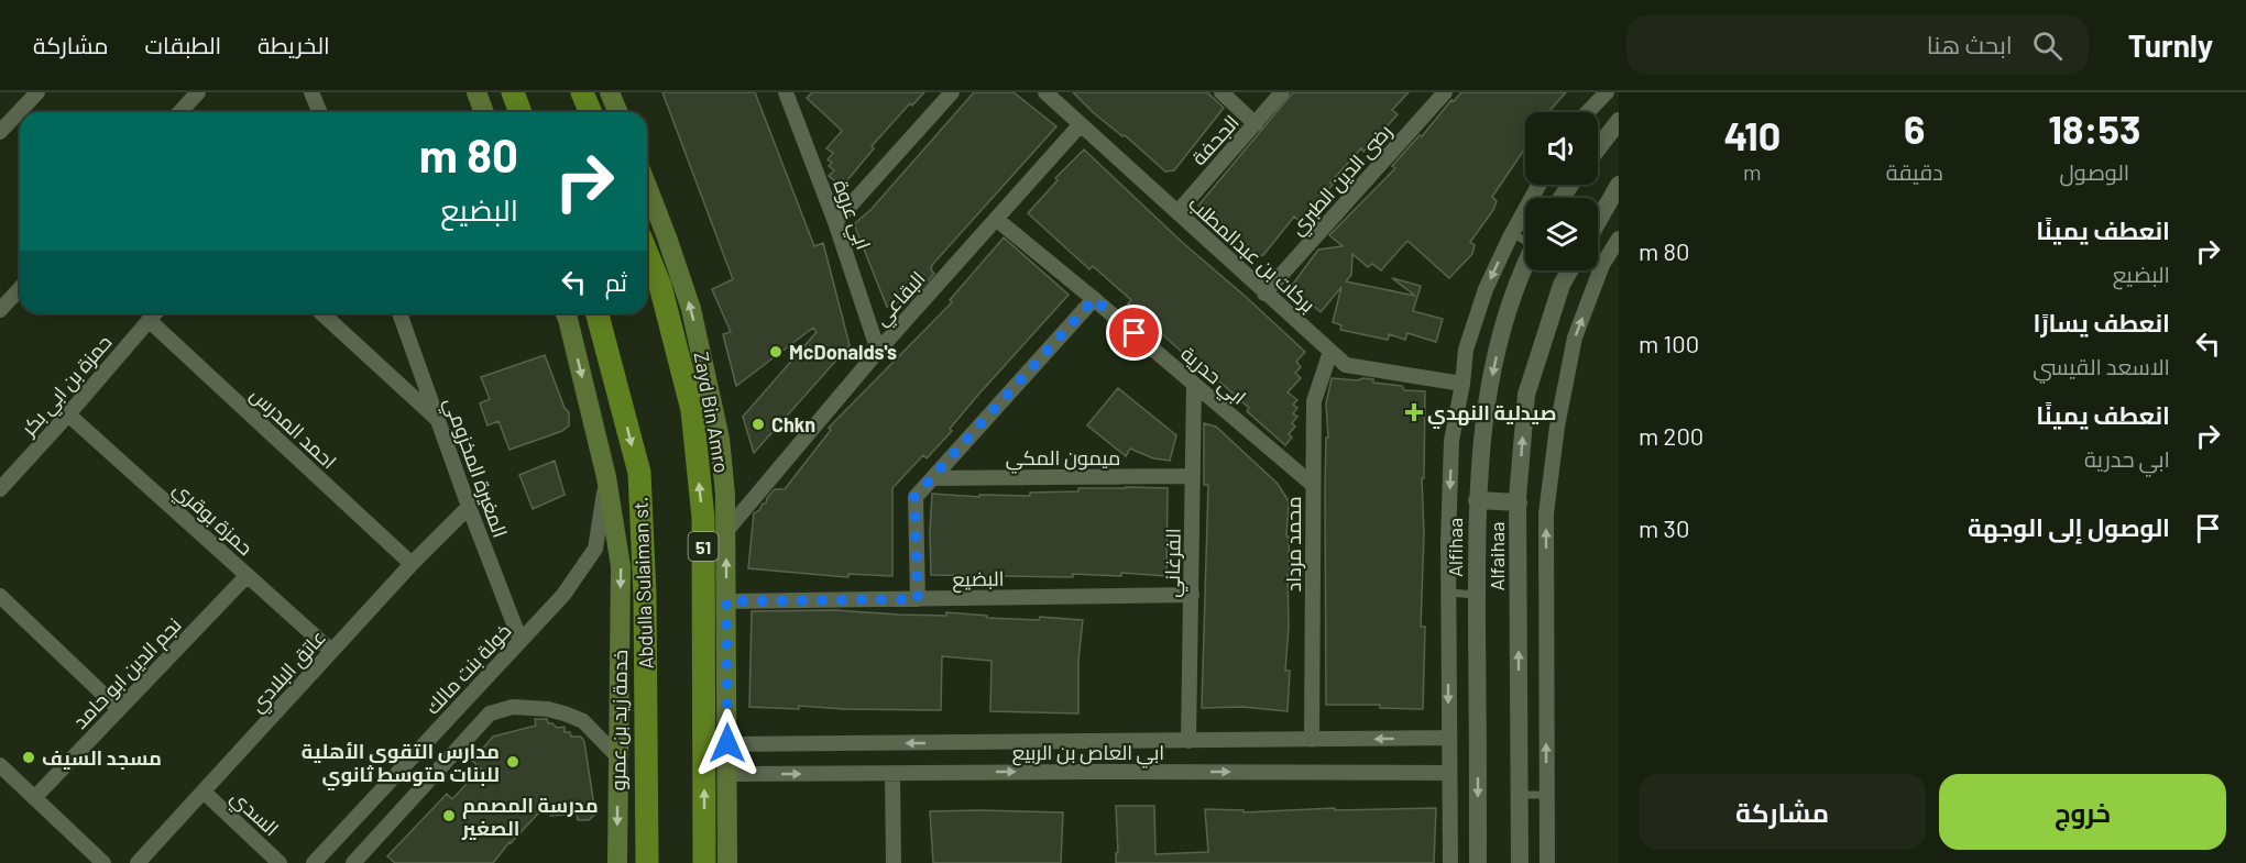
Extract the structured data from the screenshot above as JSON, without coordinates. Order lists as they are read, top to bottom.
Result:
{
  "streets": {
    "main road": [
      "Zayd Bin Amro",
      "51",
      "Abdulla Sulaiman st.",
      "خدمة زيد بن عمرو"
    ],
    "street": [
      "الجحفة",
      "رضى الدين الطبري",
      "ابي عروة",
      "بركات بن عبدالمطلب",
      "البقاعي",
      "ابي حدرية",
      "حمزة بن ابي بكر",
      "احمد المدرس",
      "ميمون المكي",
      "المغيرة المخزومي",
      "حمزة بوقري",
      "محمد مرداد",
      "Alfihaa",
      "Alfaihaa",
      "الفرغاني",
      "البضيع",
      "خولة بنت مالك",
      "عاتق البلادي",
      "نجم الدين ابو حامد",
      "ابي العاص بن الربيع",
      "السدي"
    ]
  },
  "crossings": [
    ["الجحفة", "بركات بن عبدالمطلب"],
    ["رضى الدين الطبري", "بركات بن عبدالمطلب"],
    ["ابي عروة", "البقاعي"],
    ["بركات بن عبدالمطلب", "البقاعي"],
    ["بركات بن عبدالمطلب", "محمد مرداد"],
    ["البقاعي", "ابي حدرية"],
    ["البقاعي", "Zayd Bin Amro"],
    ["ابي حدرية", "محمد مرداد"],
    ["ابي حدرية", "الفرغاني"],
    ["حمزة بن ابي بكر", "احمد المدرس"],
    ["حمزة بن ابي بكر", "حمزة بوقري"],
    ["Zayd Bin Amro", "51"],
    ["Zayd Bin Amro", "البضيع"],
    ["Zayd Bin Amro", "ابي العاص بن الربيع"],
    ["احمد المدرس", "عاتق البلادي"],
    ["ميمون المكي", "الفرغاني"],
    ["المغيرة المخزومي", "خولة بنت مالك"],
    ["المغيرة المخزومي", "عاتق البلادي"],
    ["حمزة بوقري", "عاتق البلادي"],
    ["حمزة بوقري", "نجم الدين ابو حامد"],
    ["محمد مرداد", "ابي العاص بن الربيع"],
    ["الفرغاني", "البضيع"],
    ["الفرغاني", "ابي العاص بن الربيع"],
    ["خولة بنت مالك", "خدمة زيد بن عمرو"],
    ["عاتق البلادي", "السدي"]
  ],
  "places": {
    "other": [
      "McDonalds's",
      "Chkn",
      "مسجد السيف",
      "مدارس التقوى الأهلية للبنات متوسط ثانوي",
      "مدرسة المصمم الصغير"
    ],
    "health": ["صيدلية النهدي"]
  },
  "page": {
    "header": "Turnly",
    "search": "ابحث هنا",
    "nav": ["الخريطة", "الطبقات", "مشاركة"],
    "eta": [
      "18:53",
      "الوصول",
      "6",
      "دقيقة",
      "410",
      "m"
    ],
    "turn": ["80 m", "البضيع"],
    "list": [
      {
        "name": "انعطف يمينًا",
        "note": "البضيع",
        "value": "80 m"
      },
      {
        "name": "انعطف يسارًا",
        "note": "الاسعد القيسي",
        "value": "100 m"
      },
      {
        "name": "انعطف يمينًا",
        "note": "ابي حدرية",
        "value": "200 m"
      },
      {
        "name": "الوصول إلى الوجهة",
        "value": "30 m"
      }
    ],
    "then": "ثم",
    "buttons": ["خروج", "مشاركة"]
  }
}
